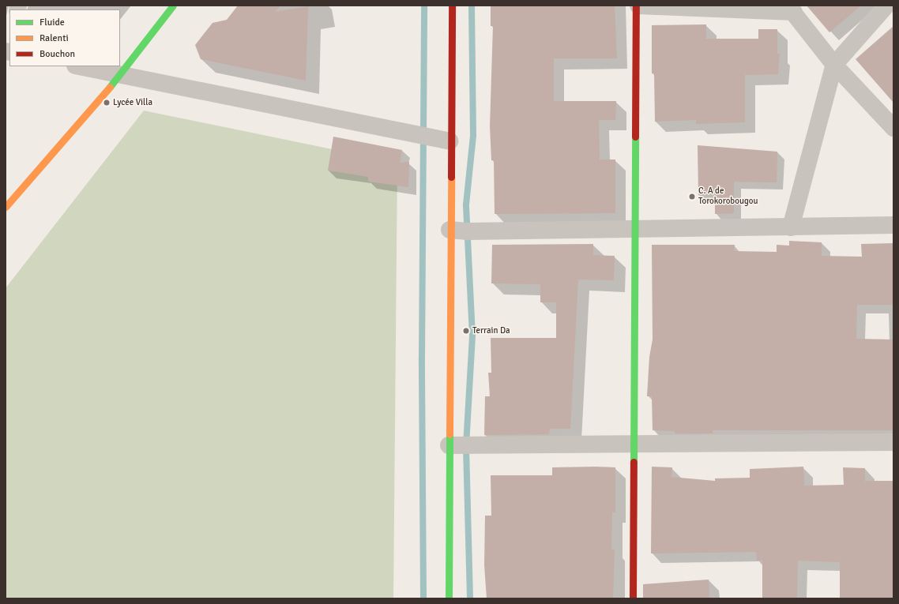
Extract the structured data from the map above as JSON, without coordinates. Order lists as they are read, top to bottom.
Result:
{
  "places": ["Lycée Villa", "C. A de Torokorobougou", "Terrain Da"],
  "legend": ["Fluide", "Ralenti", "Bouchon"]
}
